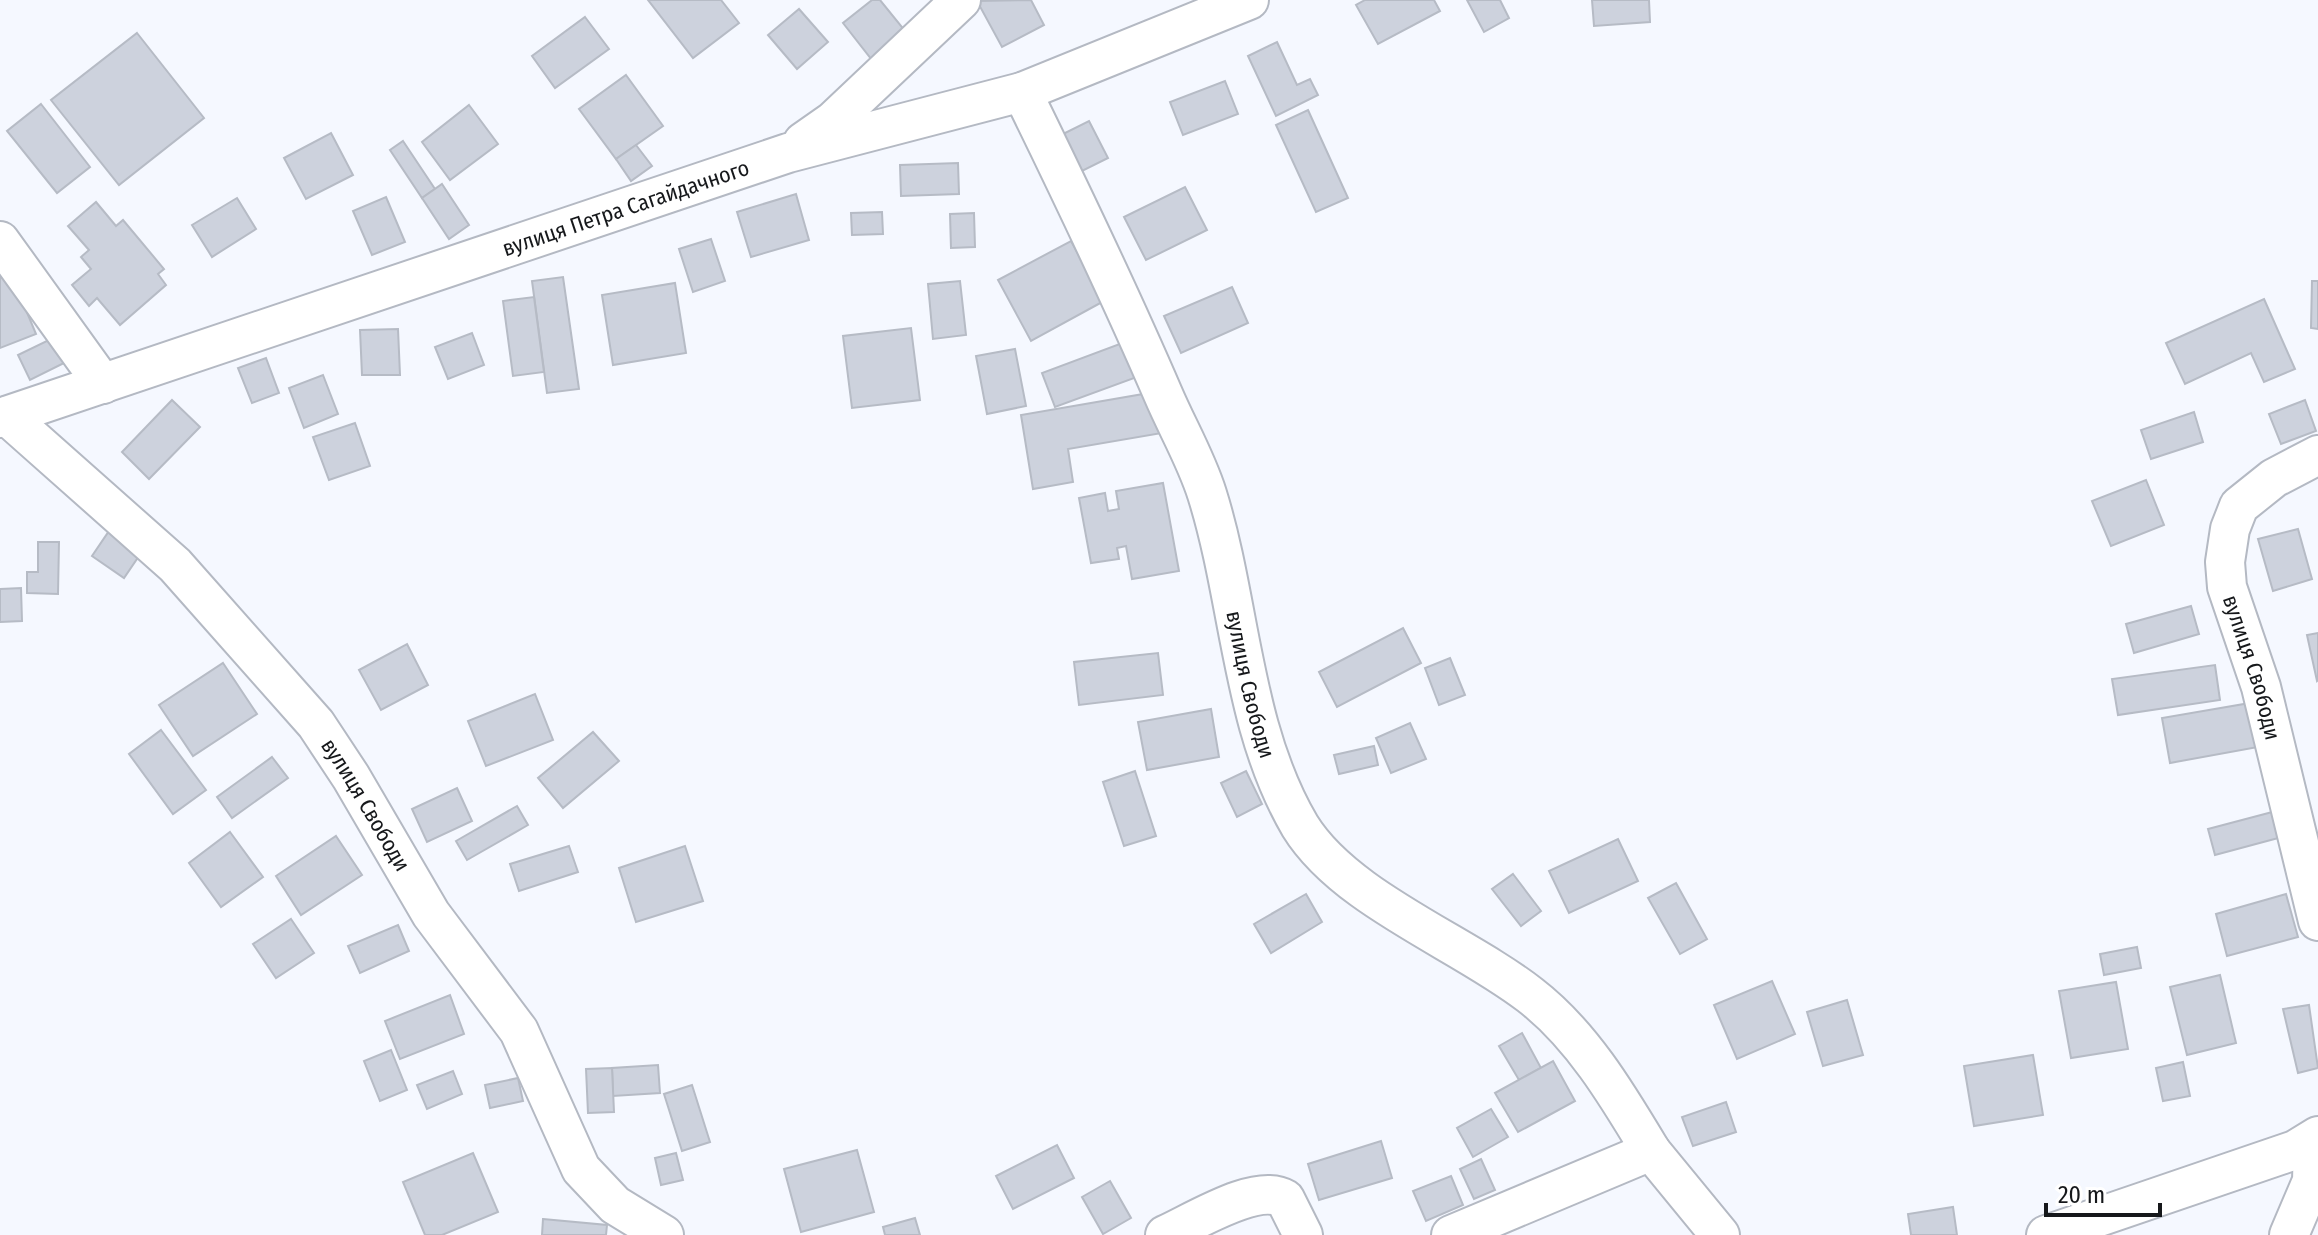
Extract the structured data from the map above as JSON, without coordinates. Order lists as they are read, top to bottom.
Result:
{
  "streets": {
    "street": ["вулиця Петра Сагайдачного", "вулиця Свободи"]
  },
  "crossings": [
    ["вулиця Петра Сагайдачного", "вулиця Свободи"]
  ],
  "scale_bar": "20 m"
}
